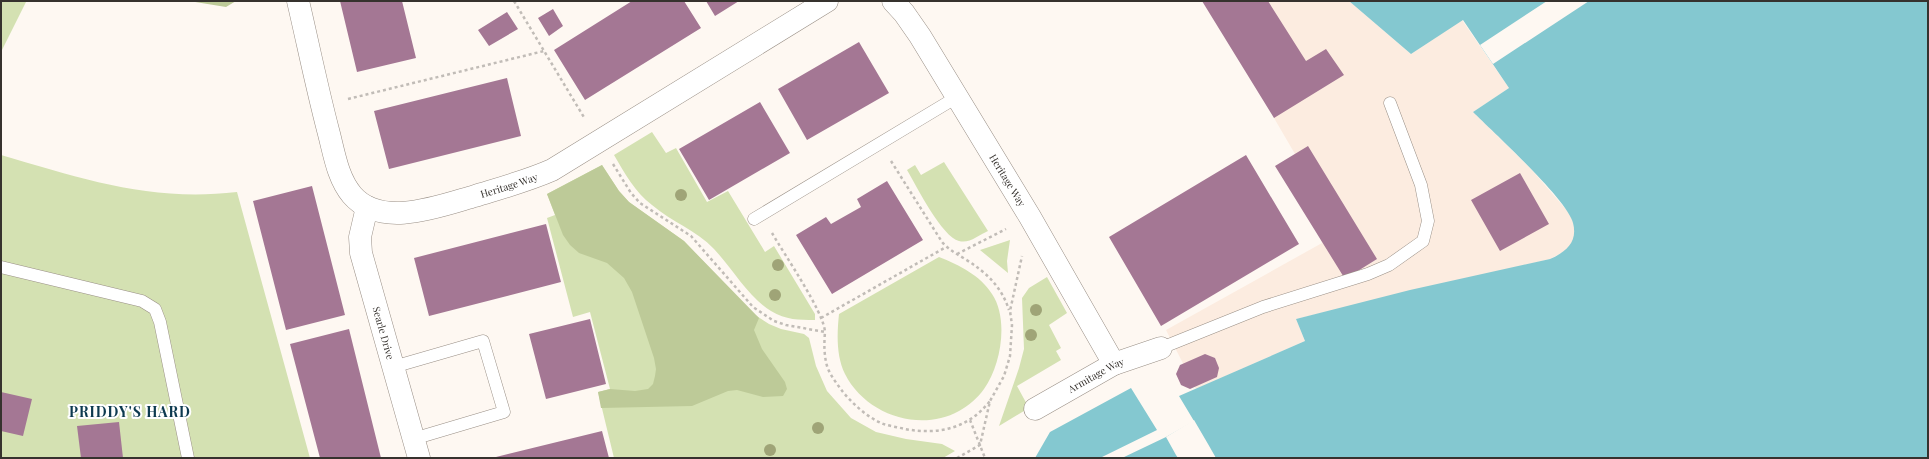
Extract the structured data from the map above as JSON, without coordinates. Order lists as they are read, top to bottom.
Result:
{
  "streets": {
    "street": ["Heritage Way", "Searle Drive", "Armitage Way"]
  },
  "crossings": [
    ["Heritage Way", "Searle Drive"],
    ["Heritage Way", "Armitage Way"]
  ],
  "districts": ["PRIDDY'S HARD"]
}
